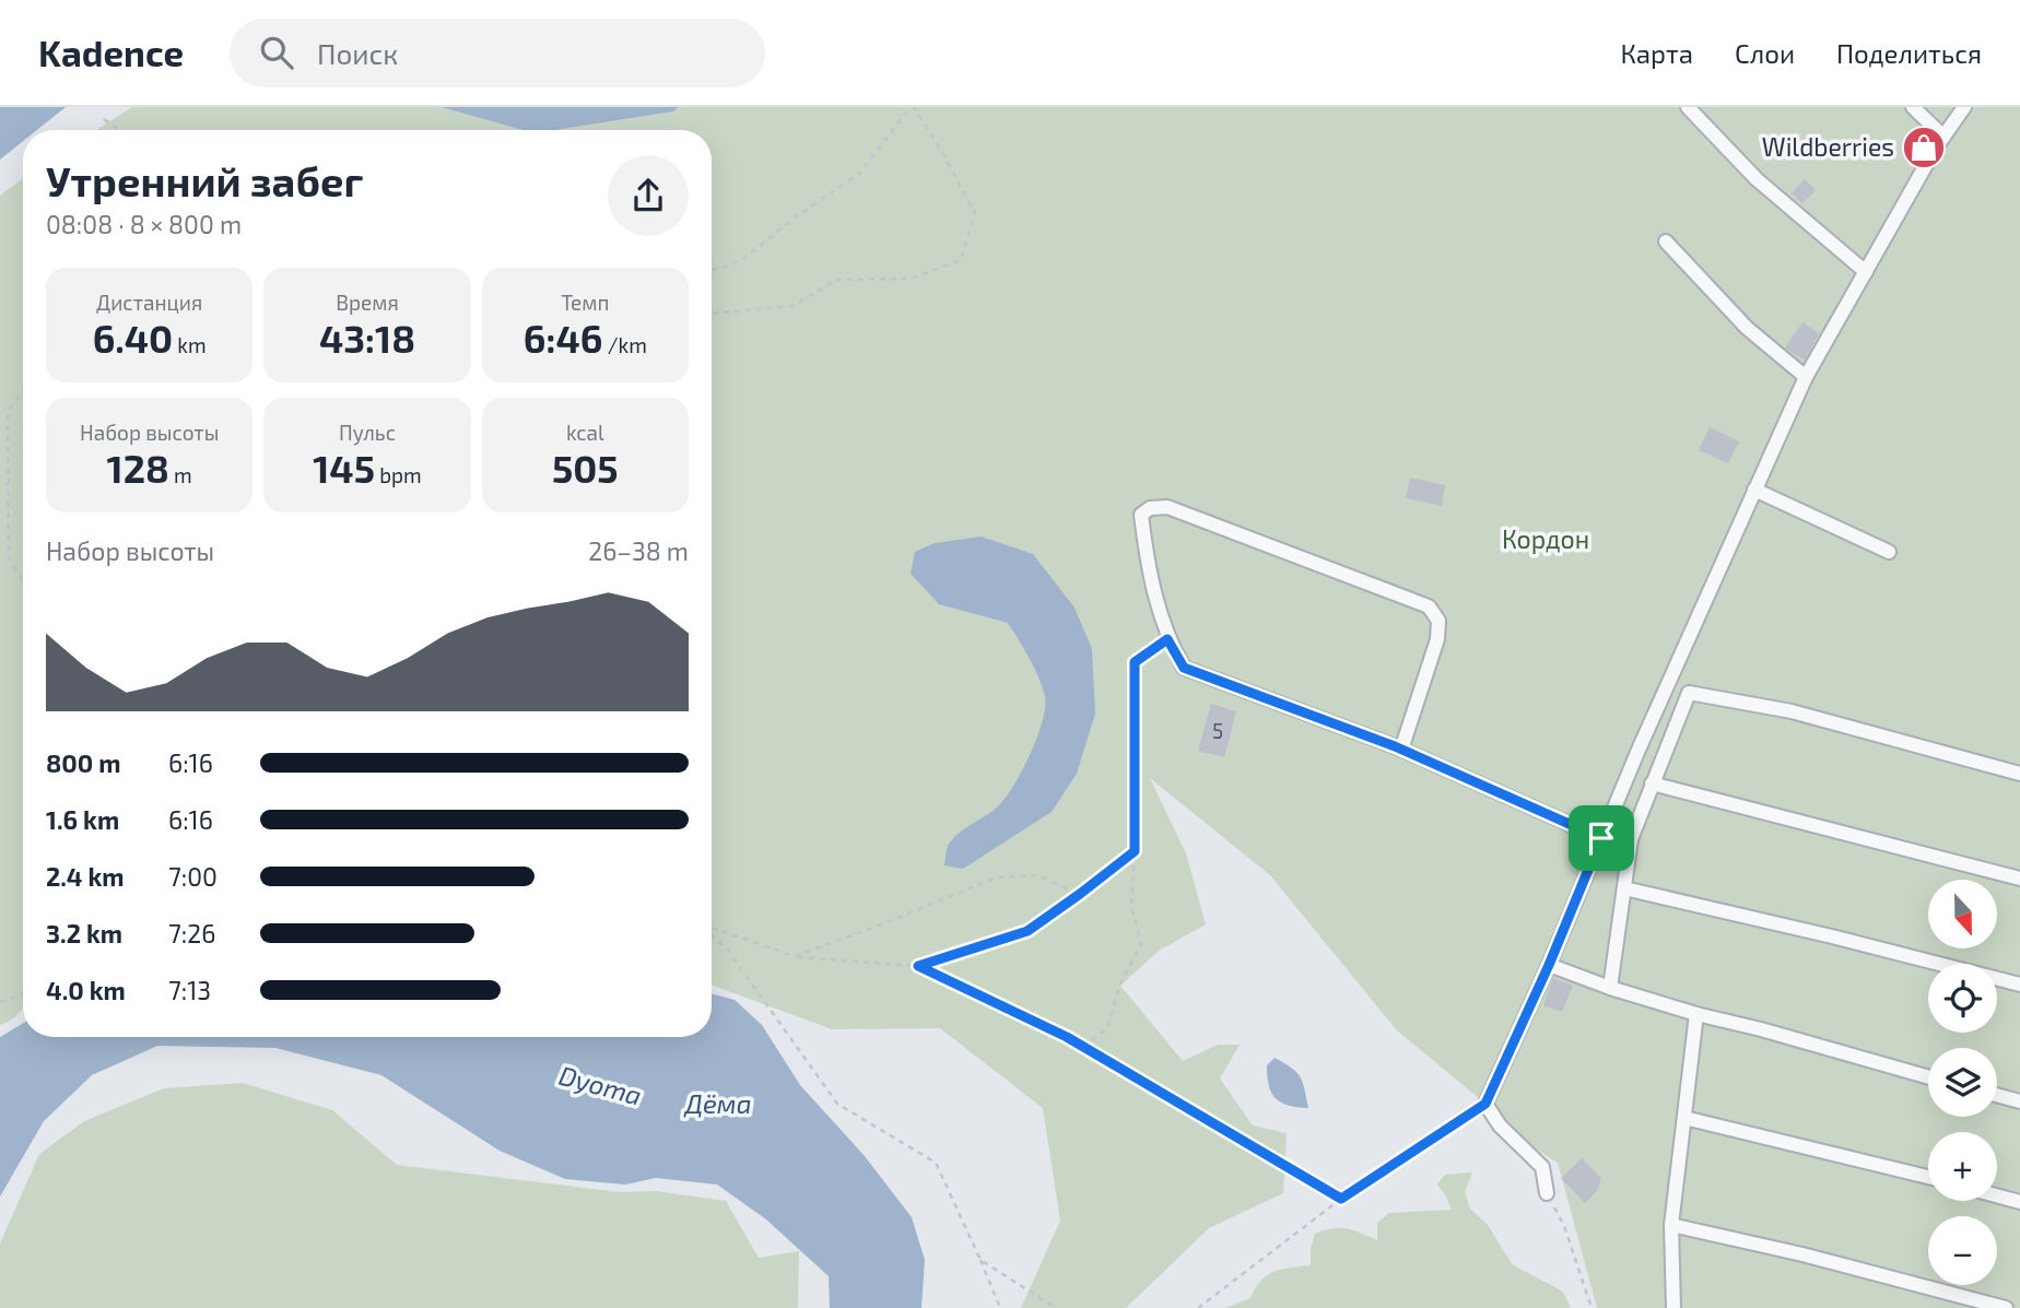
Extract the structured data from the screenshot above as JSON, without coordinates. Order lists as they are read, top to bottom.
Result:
{
  "water": ["Dyoma", "Дёма"],
  "parks": ["Кордон"],
  "places": {
    "shop": ["Wildberries"]
  },
  "house_numbers": ["5"],
  "north": "bottom",
  "page": {
    "header": "Kadence",
    "search": "Поиск",
    "nav": ["Карта", "Слои", "Поделиться"],
    "heading": ["Утренний забег", "08:08 · 8 × 800 m"],
    "stats": [
      ["Дистанция", "6.40 km"],
      ["Время", "43:18"],
      ["Темп", "6:46 /km"],
      ["Набор высоты", "128 m"],
      ["Пульс", "145 bpm"],
      ["kcal", "505"]
    ],
    "chart": ["Набор высоты", "26–38 m"],
    "list": [
      {
        "name": "800 m",
        "note": "6:16"
      },
      {
        "name": "1.6 km",
        "note": "6:16"
      },
      {
        "name": "2.4 km",
        "note": "7:00"
      },
      {
        "name": "3.2 km",
        "note": "7:26"
      },
      {
        "name": "4.0 km",
        "note": "7:13"
      }
    ],
    "map_buttons": ["+", "−"]
  }
}
